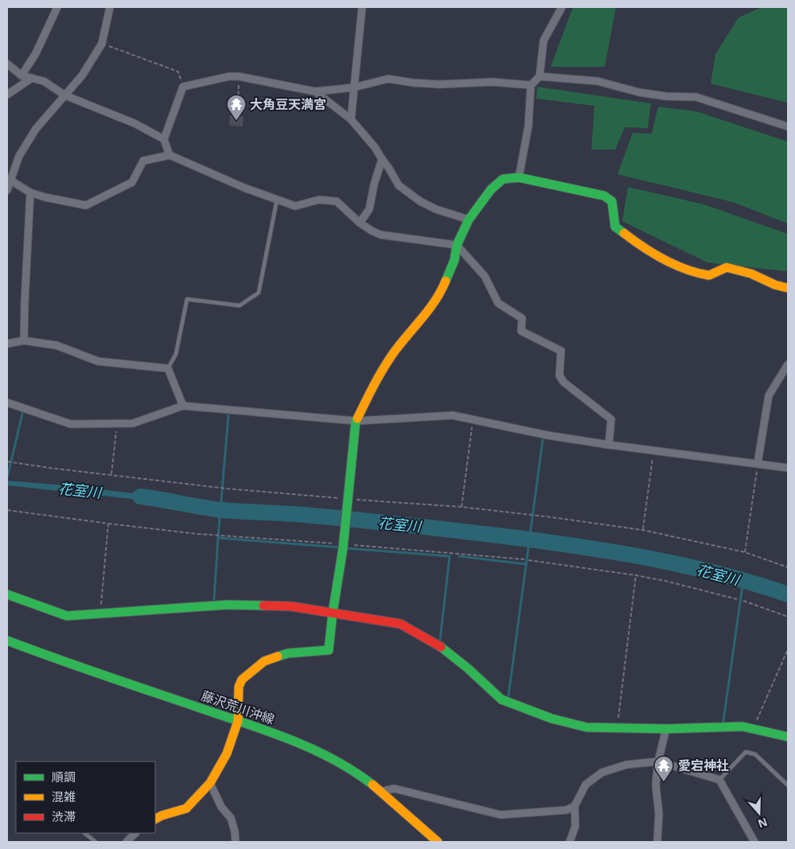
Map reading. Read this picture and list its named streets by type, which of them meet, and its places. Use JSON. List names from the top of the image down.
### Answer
{
  "streets": {
    "street": ["藤沢荒川沖線"]
  },
  "water": ["花室川"],
  "places": {
    "temple": ["大角豆天満宮", "愛宕神社"]
  },
  "legend": ["順調", "混雑", "渋滞"],
  "north": "bottom"
}
